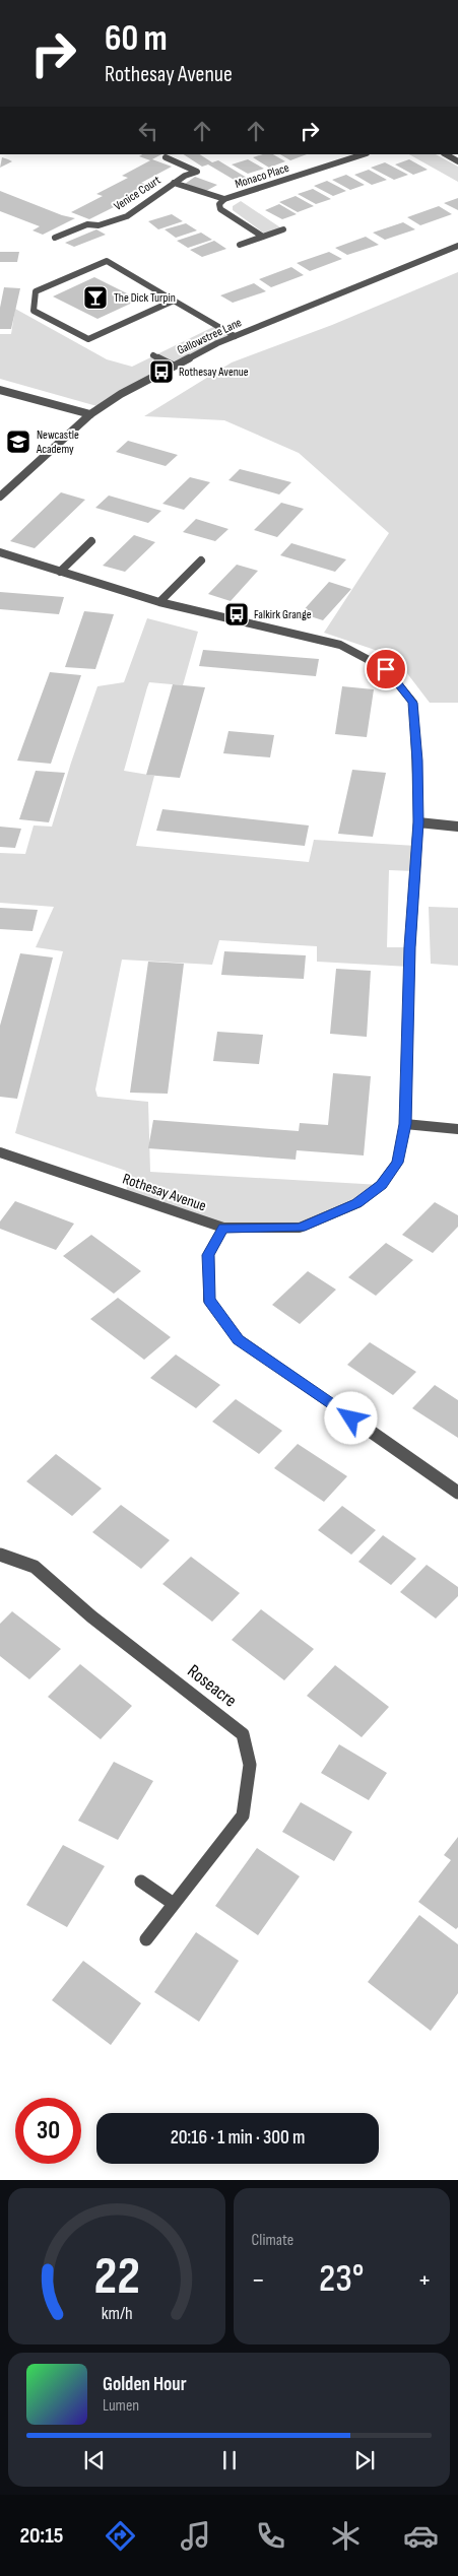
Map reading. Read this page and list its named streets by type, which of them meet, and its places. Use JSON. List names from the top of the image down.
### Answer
{
  "streets": {
    "street": [
      "Monaco Place",
      "Venice Court",
      "Gallowstree Lane",
      "Rothesay Avenue",
      "Roseacre"
    ]
  },
  "crossings": [
    ["Monaco Place", "Venice Court"]
  ],
  "places": {
    "bar": ["The Dick Turpin"],
    "bus stop": ["Rothesay Avenue", "Falkirk Grange"],
    "school or university": ["Newcastle Academy"]
  },
  "page": {
    "turn": ["60 m", "Rothesay Avenue"],
    "limit": "30",
    "trip": "20:16 · 1 min · 300 m",
    "tile": "Climate",
    "heat": ["−", "23°", "+"],
    "song": ["Golden Hour", "Lumen"],
    "tabs": "20:15",
    "gauge": ["22", "km/h"]
  }
}
